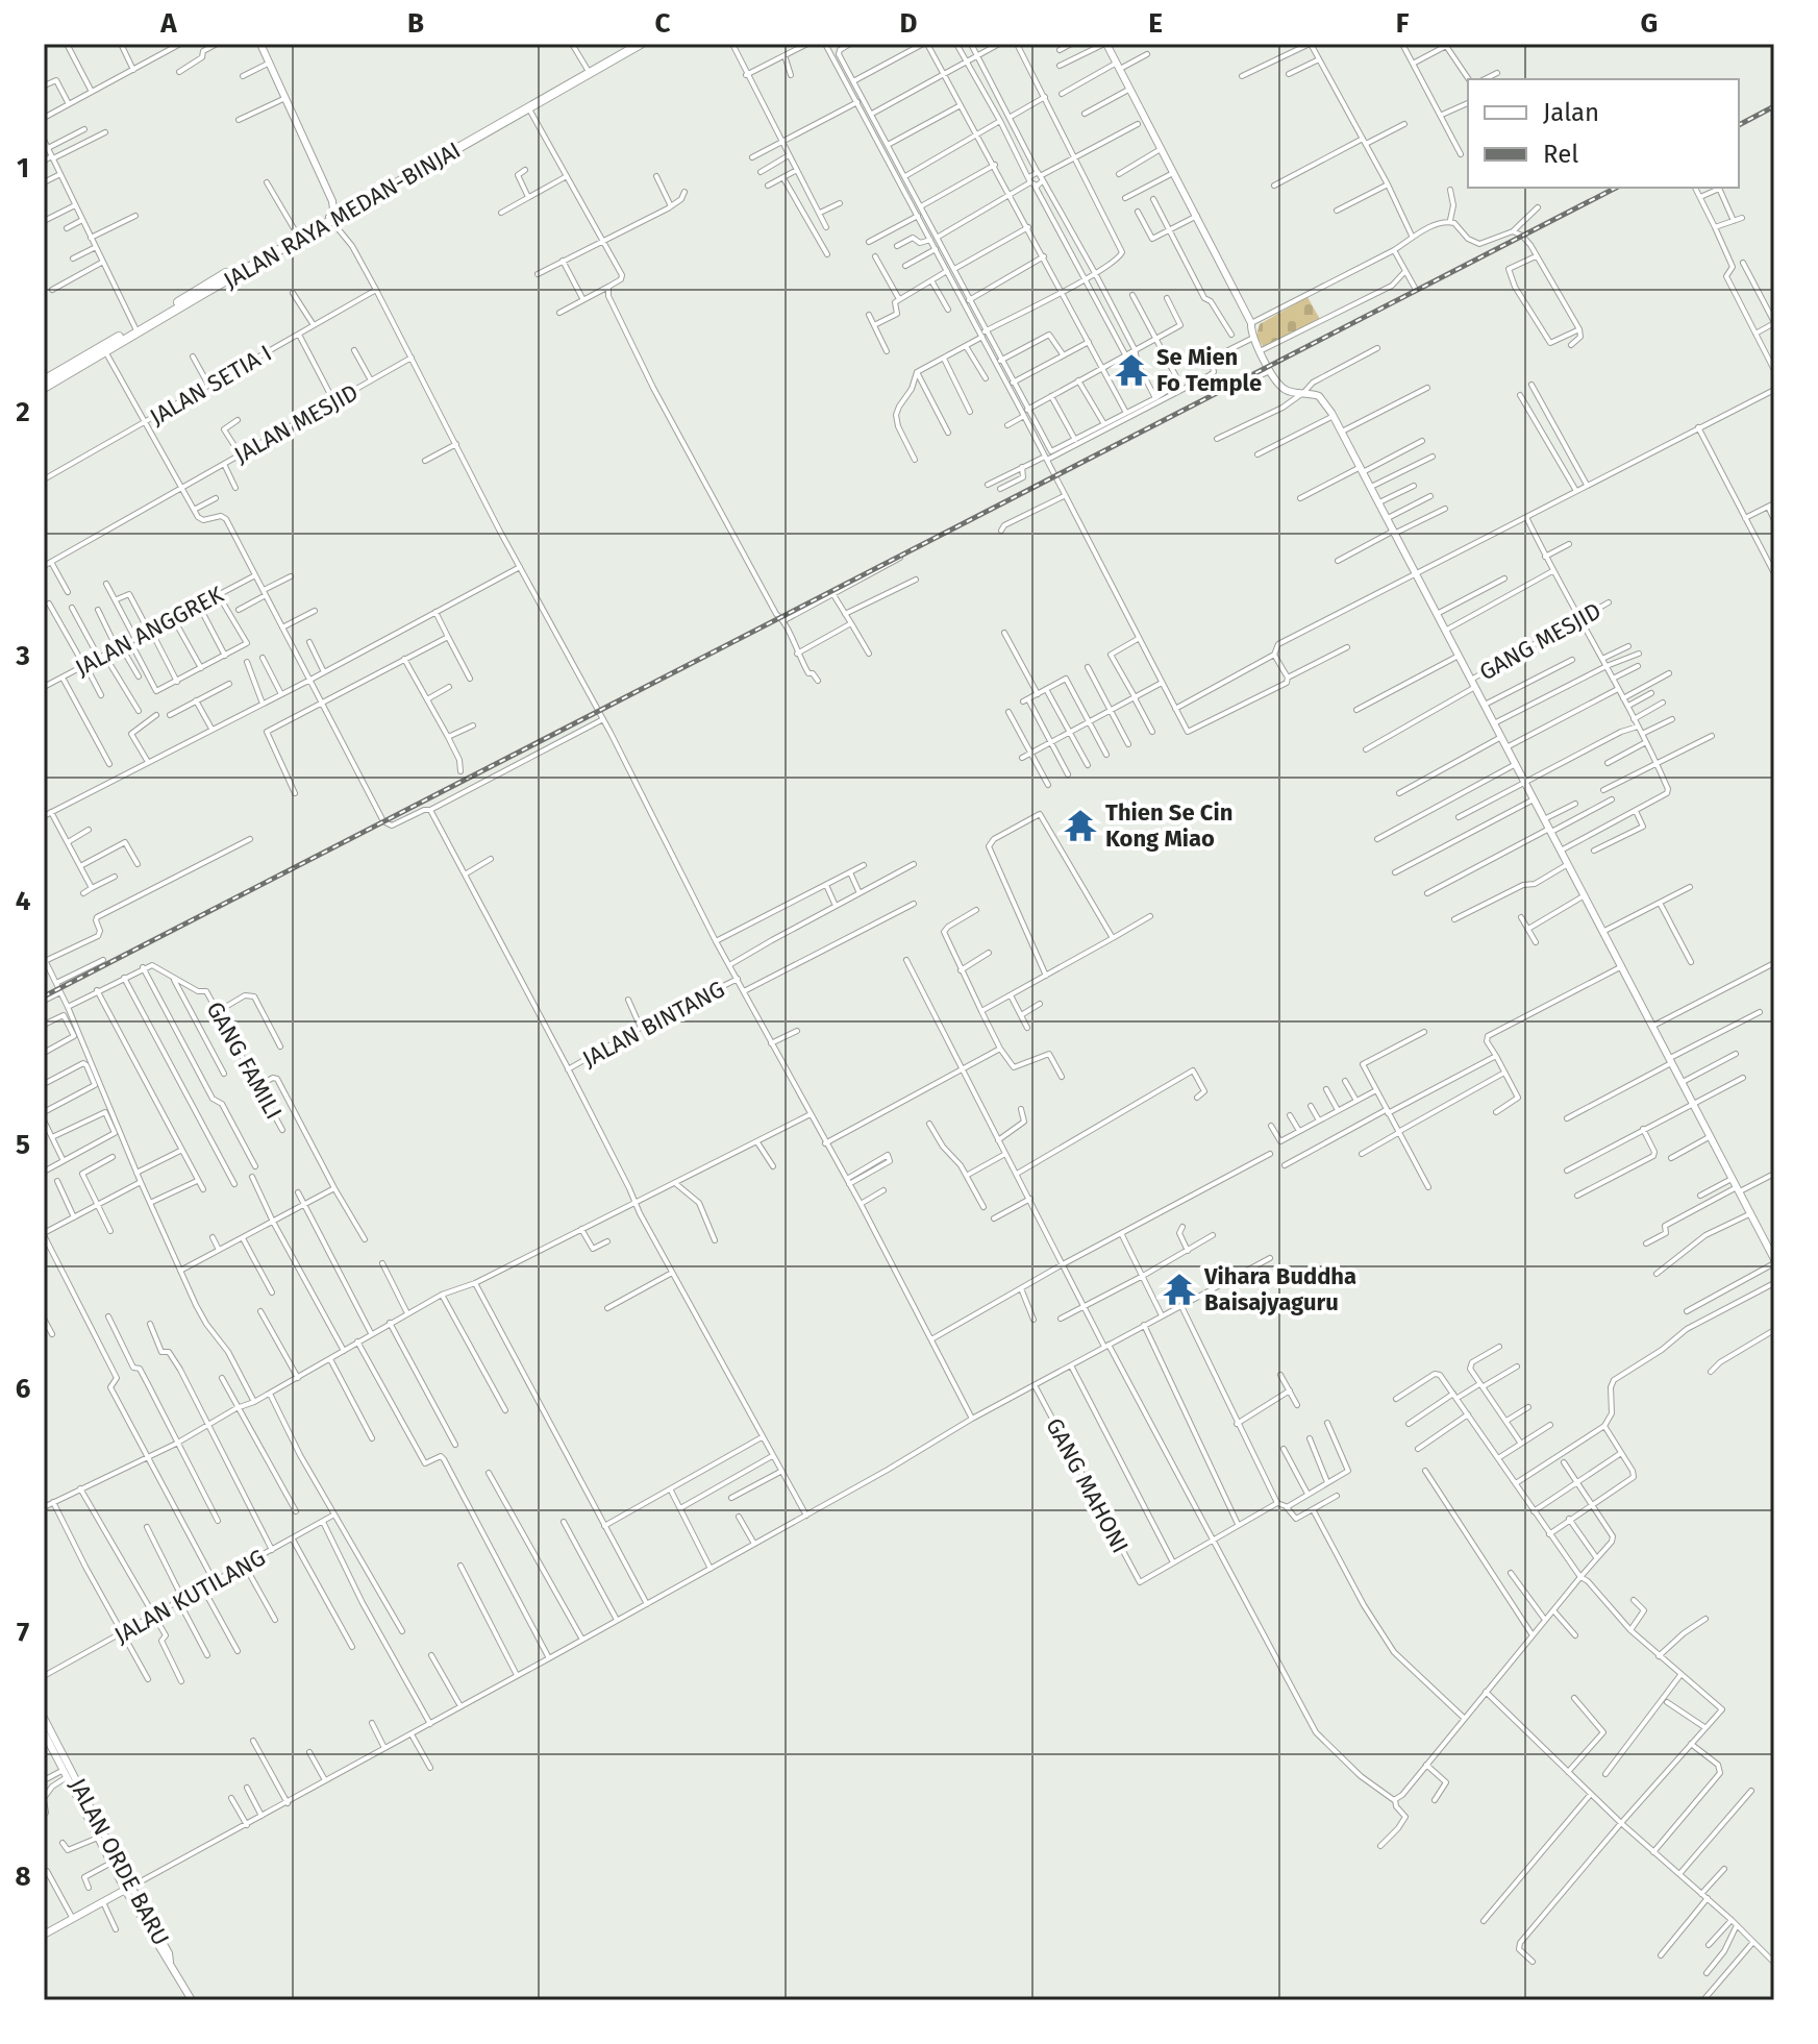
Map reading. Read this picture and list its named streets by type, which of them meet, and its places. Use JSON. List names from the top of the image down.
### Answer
{
  "streets": {
    "highway": ["JALAN RAYA MEDAN-BINJAI"],
    "main road": ["JALAN ORDE BARU"],
    "street": [
      "JALAN SETIA I",
      "JALAN MESJID",
      "JALAN ANGGREK",
      "GANG MESJID",
      "JALAN BINTANG",
      "GANG FAMILI",
      "GANG MAHONI",
      "JALAN KUTILANG"
    ]
  },
  "places": {
    "temple": ["Se Mien Fo Temple", "Thien Se Cin Kong Miao", "Vihara Buddha Baisajyaguru"]
  },
  "legend": ["Jalan", "Rel"],
  "grid": {
    "columns": [
      "A",
      "B",
      "C",
      "D",
      "E",
      "F",
      "G"
    ],
    "rows": [
      "1",
      "2",
      "3",
      "4",
      "5",
      "6",
      "7",
      "8"
    ]
  }
}
